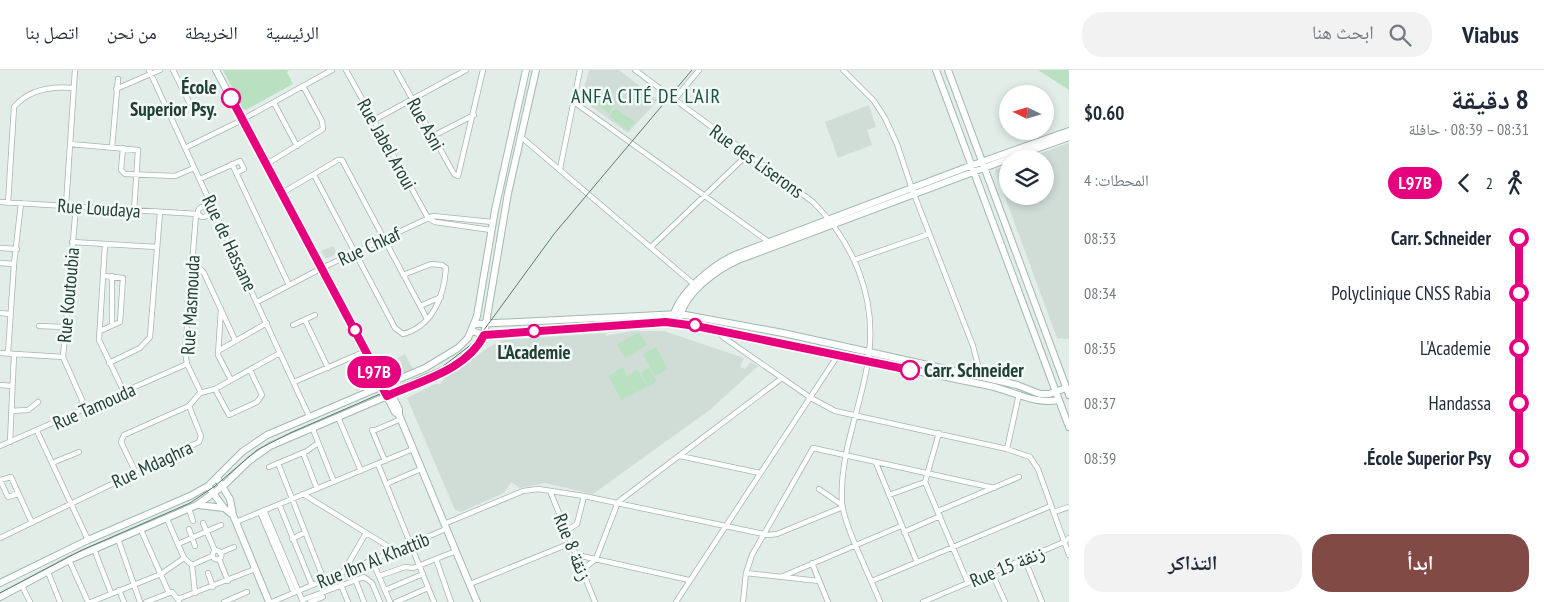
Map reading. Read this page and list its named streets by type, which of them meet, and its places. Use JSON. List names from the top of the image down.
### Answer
{
  "streets": {
    "street": [
      "Rue Asni",
      "Rue Jabel Aroui",
      "Rue des Liserons",
      "Rue Loudaya",
      "Rue de Hassane",
      "Rue Chkaf",
      "Rue Koutoubia",
      "Rue Masmouda",
      "Rue Tamouda",
      "Rue Mdaghra",
      "Rue 8 زنقة",
      "Rue Ibn Al Khattib",
      "Rue 15 زنقة"
    ]
  },
  "crossings": [
    ["Rue Jabel Aroui", "Rue Chkaf"],
    ["Rue des Liserons", "Rue Ibn Al Khattib"],
    ["Rue Loudaya", "Rue Koutoubia"],
    ["Rue Loudaya", "Rue Masmouda"],
    ["Rue de Hassane", "Rue Chkaf"],
    ["Rue Koutoubia", "Rue Tamouda"],
    ["Rue Masmouda", "Rue Tamouda"],
    ["Rue 8 زنقة", "Rue Ibn Al Khattib"]
  ],
  "districts": ["ANFA CITÉ DE L'AIR"],
  "places": ["École Superior Psy.", "L'Academie", "Carr. Schneider"],
  "lines": ["bus line L97B"],
  "north": "left",
  "page": {
    "header": "Viabus",
    "search": "ابحث هنا",
    "nav": [
      "الرئيسية",
      "الخريطة",
      "من نحن",
      "اتصل بنا"
    ],
    "heading": ["8 دقيقة", "08:31 – 08:39 · حافلة", "$0.60"],
    "on_map": "L97B",
    "legs": ["2", "L97B", "المحطات: 4"],
    "list": [
      {
        "name": "Carr. Schneider",
        "value": "08:33"
      },
      {
        "name": "Polyclinique CNSS Rabia",
        "value": "08:34"
      },
      {
        "name": "L'Academie",
        "value": "08:35"
      },
      {
        "name": "Handassa",
        "value": "08:37"
      },
      {
        "name": "École Superior Psy.",
        "value": "08:39"
      }
    ],
    "buttons": ["ابدأ", "التذاكر"]
  }
}
